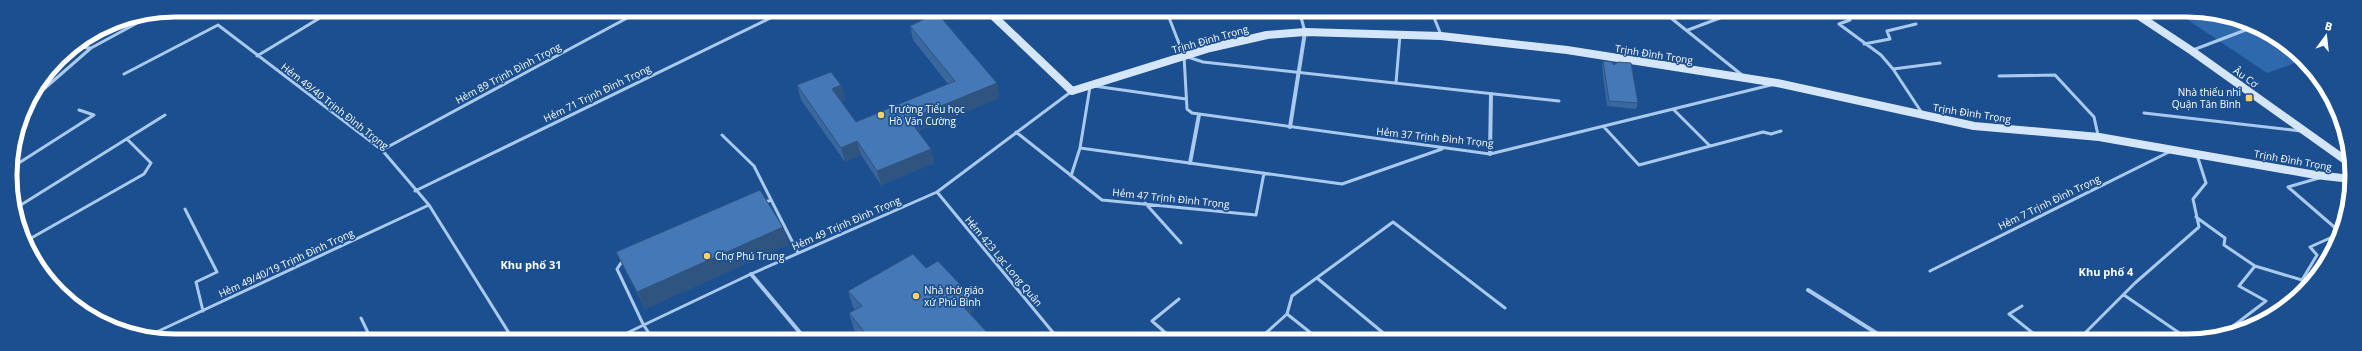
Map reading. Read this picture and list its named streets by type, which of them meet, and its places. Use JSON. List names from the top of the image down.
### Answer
{
  "streets": {
    "street": ["Trịnh Đình Trọng", "Âu Cơ"],
    "lane": [
      "Hẻm 89 Trịnh Đình Trọng",
      "Hẻm 71 Trịnh Đình Trọng",
      "Hẻm 49/40 Trịnh Đình Trọng",
      "Hẻm 37 Trịnh Đình Trọng",
      "Hẻm 47 Trịnh Đình Trọng",
      "Hẻm 7 Trịnh Đình Trọng",
      "Hẻm 49 Trịnh Đình Trọng",
      "Hẻm 423 Lạc Long Quân",
      "Hẻm 49/40/19 Trịnh Đình Trọng"
    ]
  },
  "crossings": [
    ["Trịnh Đình Trọng", "Hẻm 37 Trịnh Đình Trọng"],
    ["Trịnh Đình Trọng", "Hẻm 7 Trịnh Đình Trọng"],
    ["Trịnh Đình Trọng", "Hẻm 49 Trịnh Đình Trọng"],
    ["Hẻm 89 Trịnh Đình Trọng", "Hẻm 49/40 Trịnh Đình Trọng"],
    ["Hẻm 71 Trịnh Đình Trọng", "Hẻm 49/40 Trịnh Đình Trọng"],
    ["Hẻm 49/40 Trịnh Đình Trọng", "Hẻm 49/40/19 Trịnh Đình Trọng"],
    ["Hẻm 47 Trịnh Đình Trọng", "Hẻm 49 Trịnh Đình Trọng"],
    ["Hẻm 49 Trịnh Đình Trọng", "Hẻm 423 Lạc Long Quân"]
  ],
  "districts": ["Khu phố 31", "Khu phố 4"],
  "places": {
    "transit": ["Nhà thiếu nhi Quận Tân Bình"],
    "other": ["Trường Tiểu học Hồ Văn Cường", "Chợ Phú Trung", "Nhà thờ giáo xứ Phú Bình"]
  },
  "north": "top"
}
